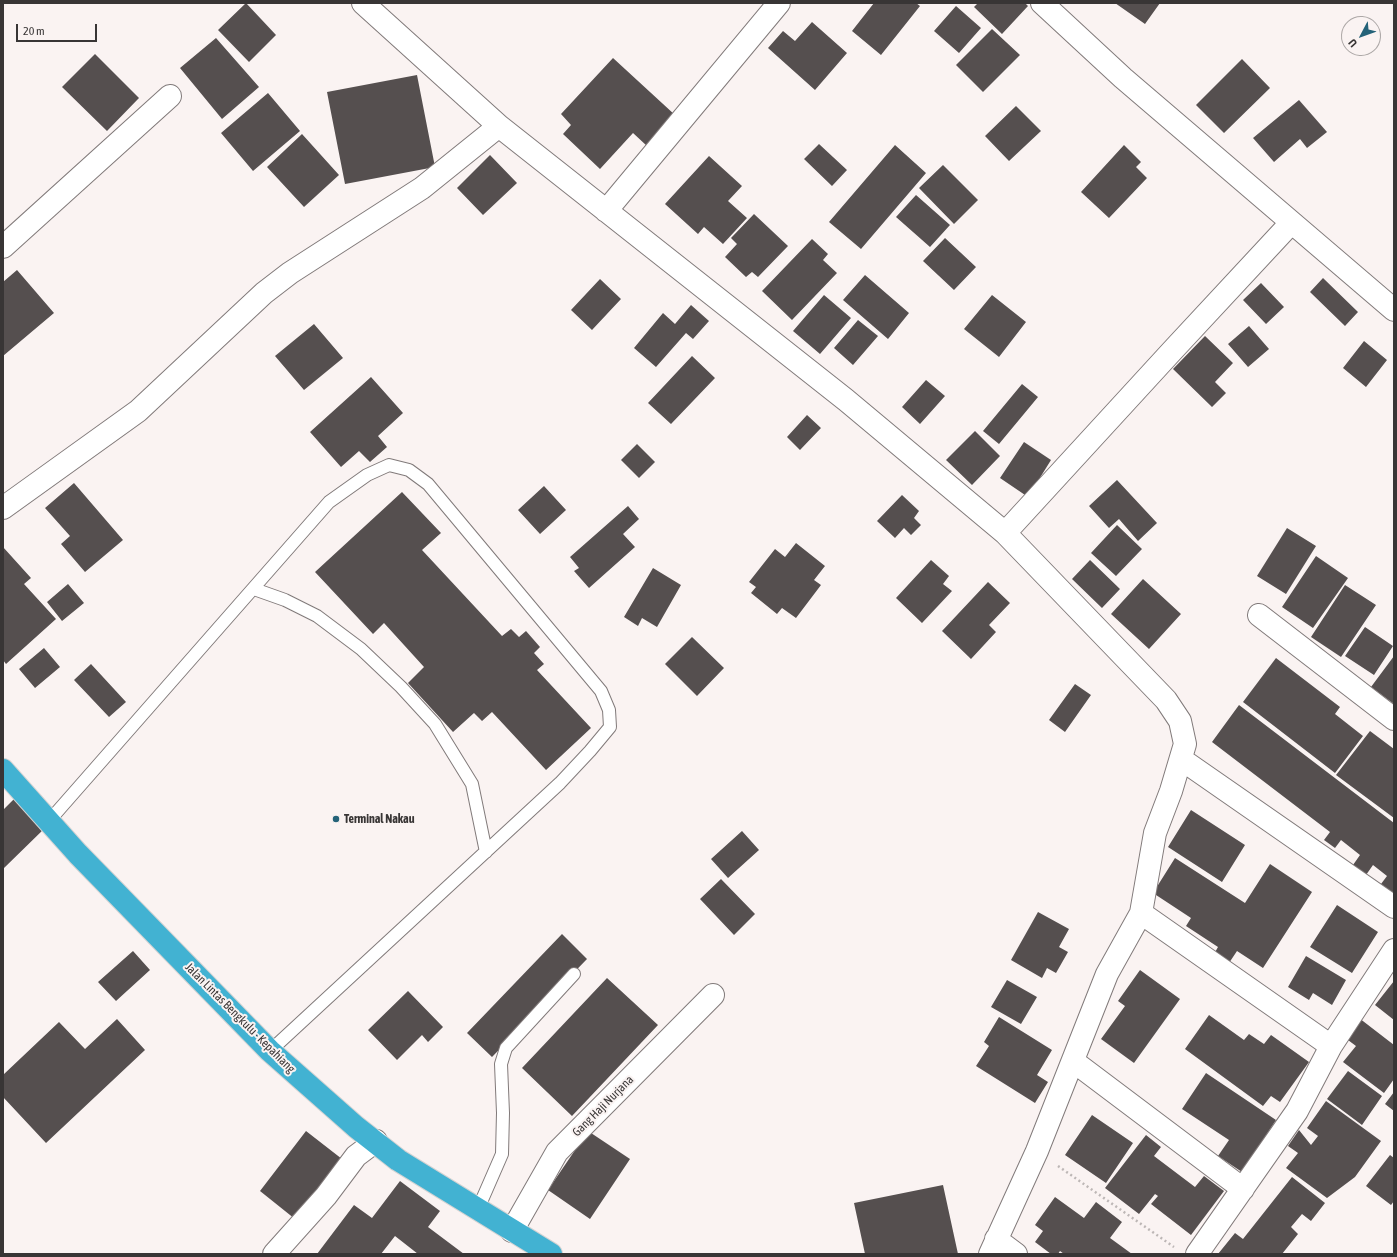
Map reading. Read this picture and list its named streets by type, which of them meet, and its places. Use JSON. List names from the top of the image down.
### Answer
{
  "streets": {
    "highway": ["Jalan Lintas Bengkulu - Kepahiang"],
    "street": ["Gang Haji Nurjana"]
  },
  "crossings": [
    ["Jalan Lintas Bengkulu - Kepahiang", "Gang Haji Nurjana"]
  ],
  "places": ["Terminal Nakau"],
  "scale_bar": "20 m",
  "north": "bottom left"
}
